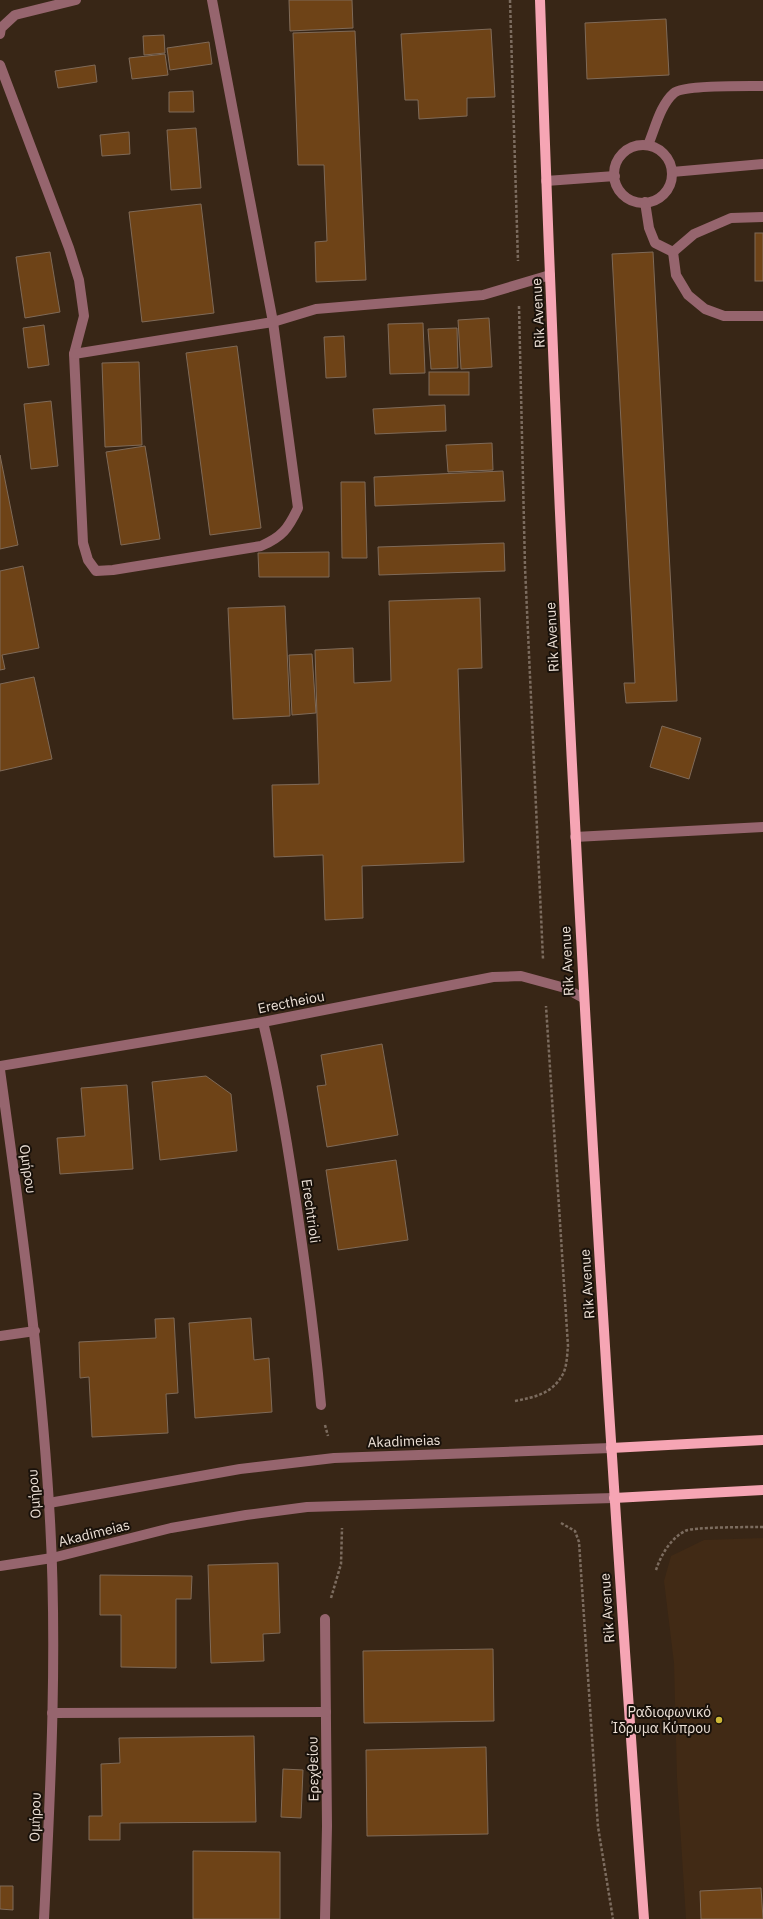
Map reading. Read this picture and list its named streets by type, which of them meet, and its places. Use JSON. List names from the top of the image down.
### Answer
{
  "streets": {
    "main road": ["Rik Avenue", "Akadimeias"],
    "street": [
      "Erectheiou",
      "Ομήρου",
      "Erechtrioli",
      "Ερεχθείου"
    ]
  },
  "crossings": [
    ["Rik Avenue", "Erectheiou"],
    ["Rik Avenue", "Akadimeias"],
    ["Erectheiou", "Erechtrioli"],
    ["Ομήρου", "Akadimeias"]
  ],
  "places": ["Ραδιοφωνικό Ίδρυμα Κύπρου"]
}
